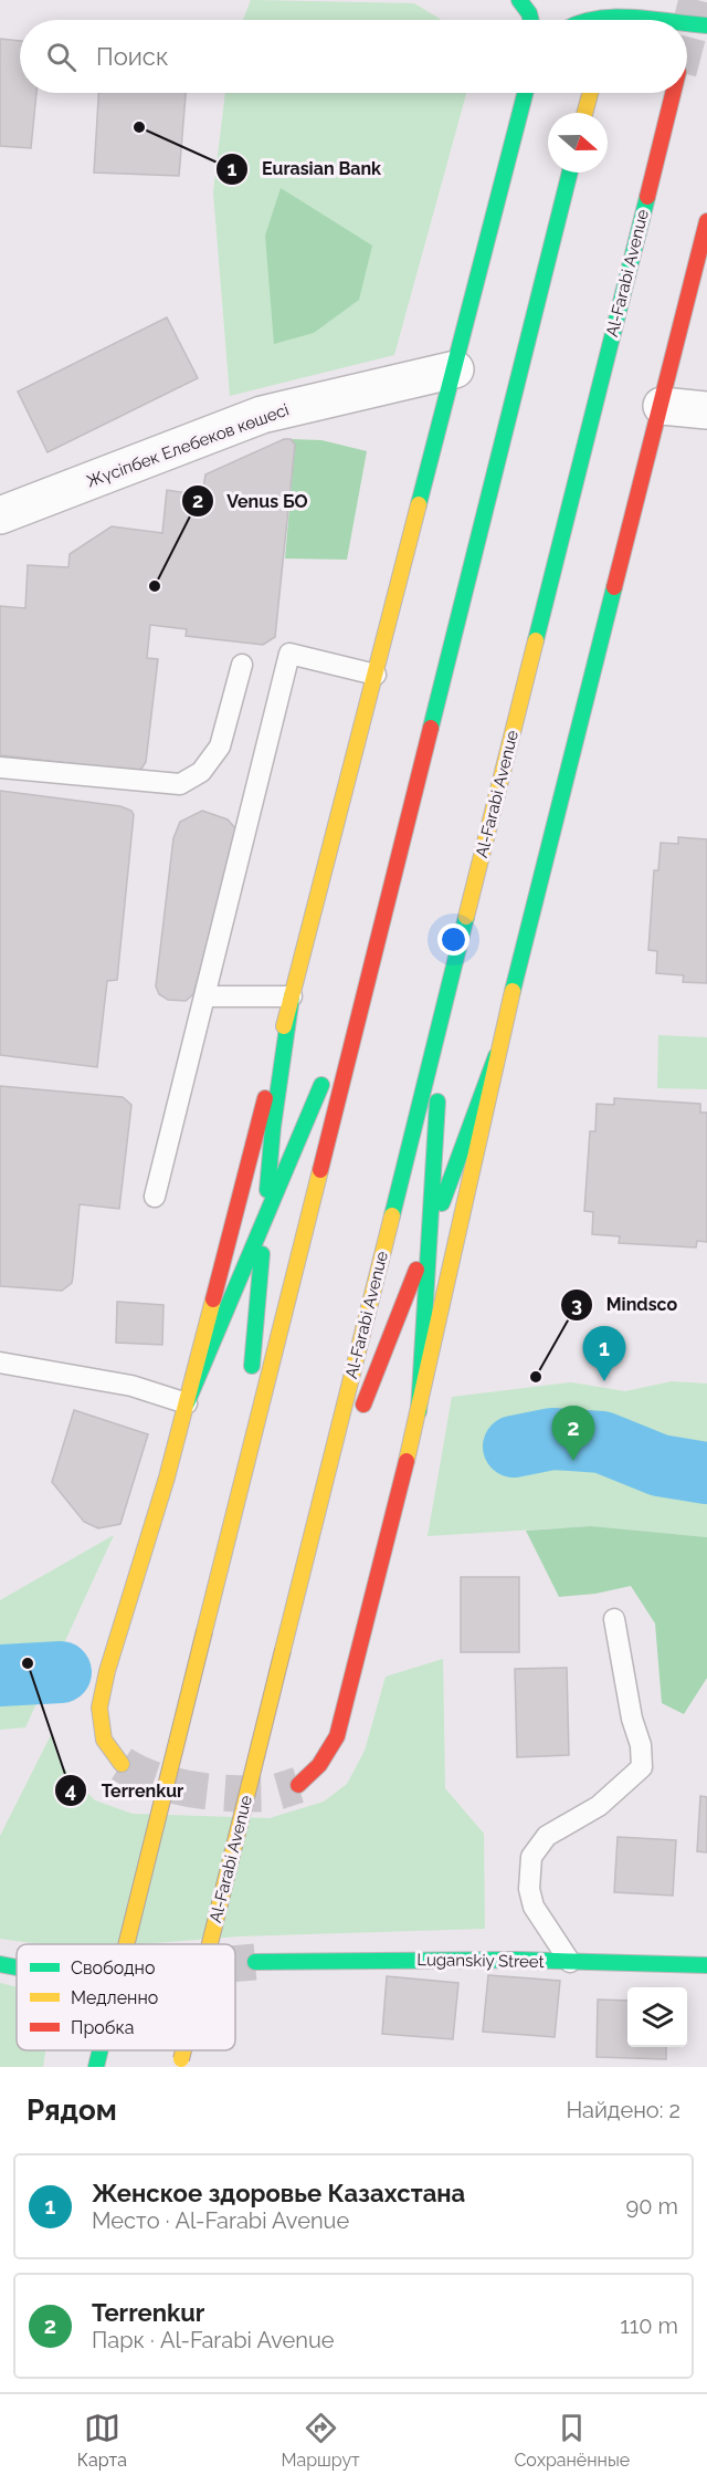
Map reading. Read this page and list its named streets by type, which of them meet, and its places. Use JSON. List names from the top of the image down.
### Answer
{
  "streets": {
    "main road": ["Al-Farabi Avenue", "Luganskiy Street"],
    "street": ["Жүсіпбек Елебеков көшесі"]
  },
  "places": [
    "Eurasian Bank",
    "Venus БО",
    "Mindsco",
    "Terrenkur"
  ],
  "legend": ["Свободно", "Медленно", "Пробка"],
  "north": "right",
  "page": {
    "search": "Поиск",
    "pins": ["1", "2"],
    "heading": ["Рядом", "Найдено: 2"],
    "list": [
      {
        "mark": "1",
        "name": "Женское здоровье Казахстана",
        "note": "Место · Al-Farabi Avenue",
        "value": "90 m"
      },
      {
        "mark": "2",
        "name": "Terrenkur",
        "note": "Парк · Al-Farabi Avenue",
        "value": "110 m"
      }
    ],
    "nav": ["Карта", "Маршрут", "Сохранённые"]
  }
}
